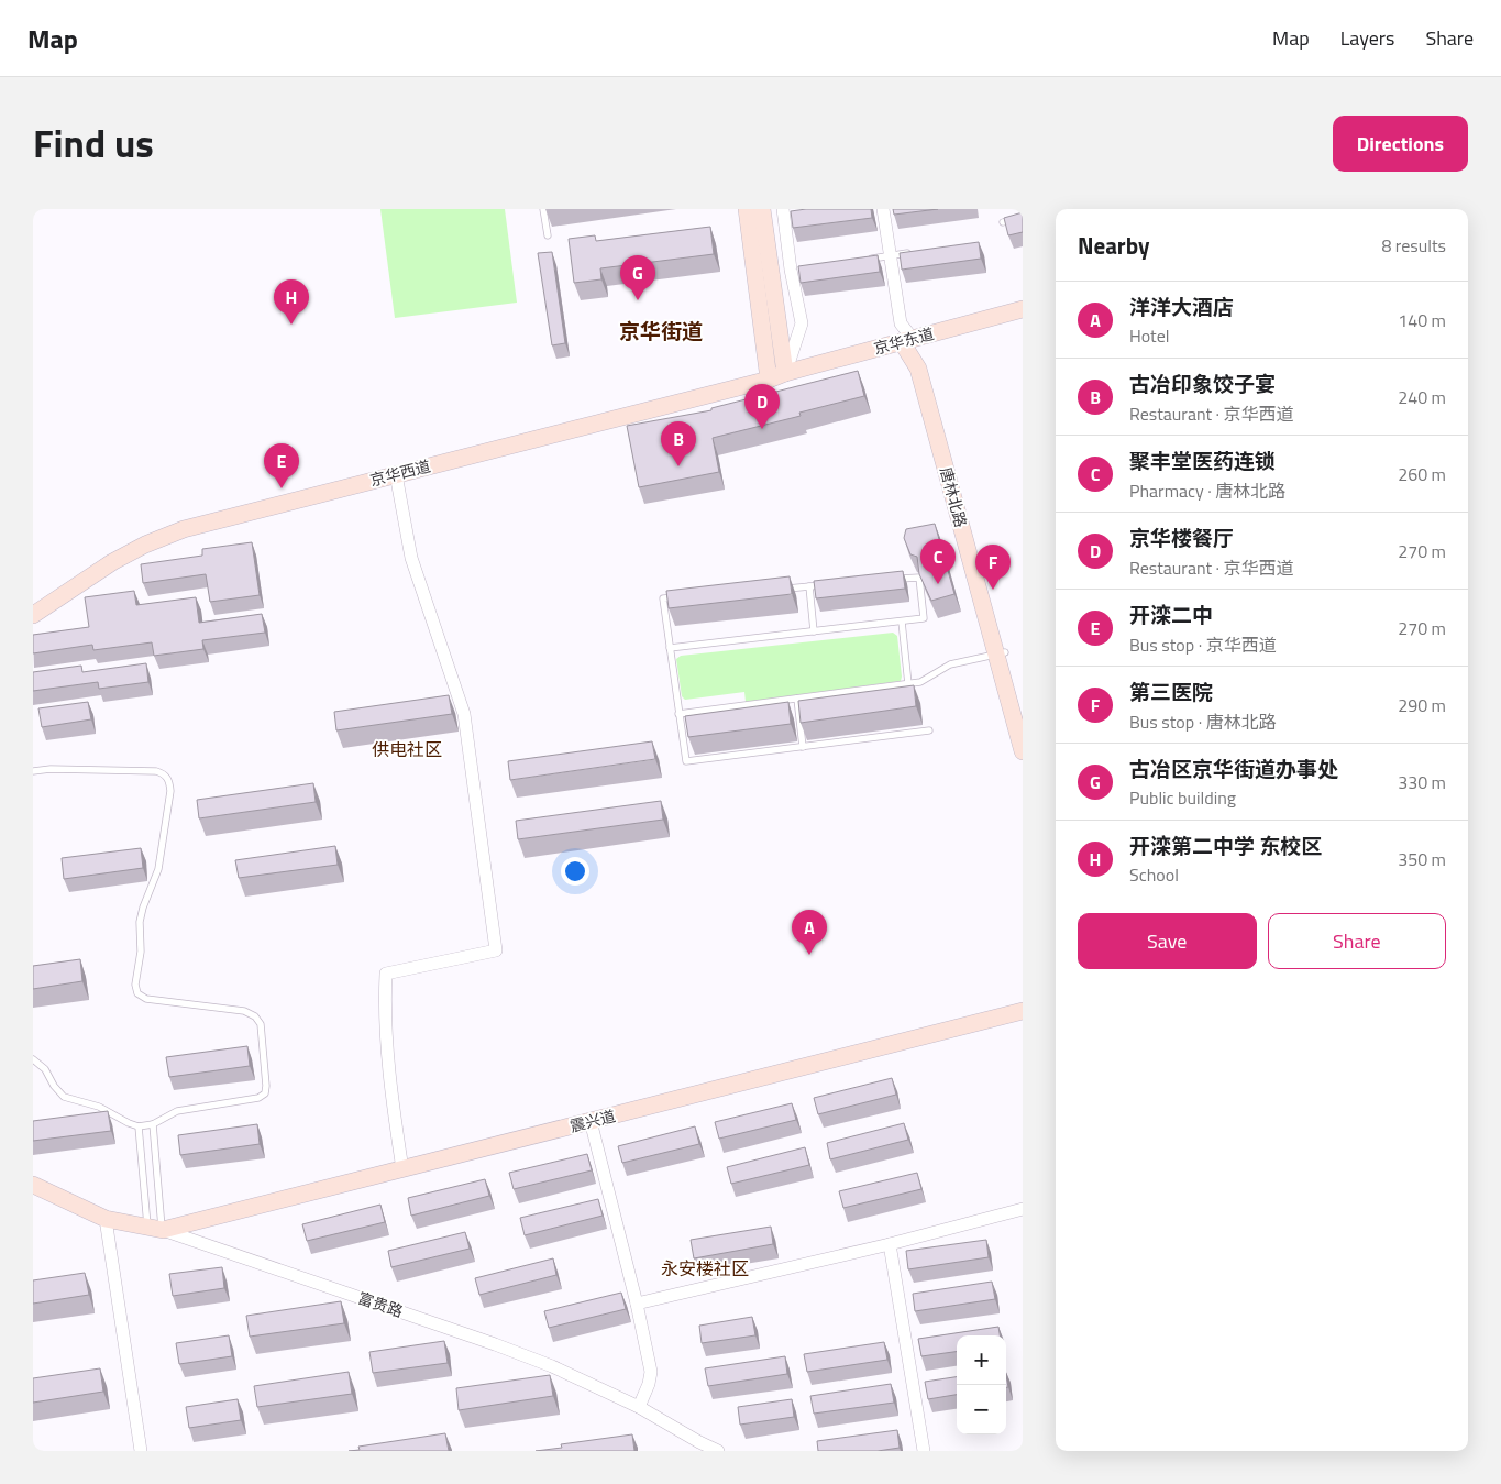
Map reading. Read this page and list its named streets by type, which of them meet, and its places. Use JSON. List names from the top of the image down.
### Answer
{
  "streets": {
    "main road": [
      "京华东道",
      "京华西道",
      "唐林北路",
      "震兴道",
      "富贵路"
    ]
  },
  "crossings": [
    ["京华东道", "京华西道"],
    ["京华东道", "唐林北路"],
    ["震兴道", "富贵路"]
  ],
  "districts": ["京华街道", "供电社区", "永安楼社区"],
  "page": {
    "header": "Map",
    "nav": ["Map", "Layers", "Share"],
    "title": "Find us",
    "buttons": [
      "Directions",
      ["Save", "Share"]
    ],
    "heading": ["Nearby", "8 results"],
    "pins": [
      "G",
      "H",
      "D",
      "B",
      "E",
      "C",
      "F",
      "A"
    ],
    "list": [
      {
        "mark": "A",
        "name": "洋洋大酒店",
        "note": "Hotel",
        "value": "140 m"
      },
      {
        "mark": "B",
        "name": "古冶印象饺子宴",
        "note": "Restaurant · 京华西道",
        "value": "240 m"
      },
      {
        "mark": "C",
        "name": "聚丰堂医药连锁",
        "note": "Pharmacy · 唐林北路",
        "value": "260 m"
      },
      {
        "mark": "D",
        "name": "京华楼餐厅",
        "note": "Restaurant · 京华西道",
        "value": "270 m"
      },
      {
        "mark": "E",
        "name": "开滦二中",
        "note": "Bus stop · 京华西道",
        "value": "270 m"
      },
      {
        "mark": "F",
        "name": "第三医院",
        "note": "Bus stop · 唐林北路",
        "value": "290 m"
      },
      {
        "mark": "G",
        "name": "古冶区京华街道办事处",
        "note": "Public building",
        "value": "330 m"
      },
      {
        "mark": "H",
        "name": "开滦第二中学 东校区",
        "note": "School",
        "value": "350 m"
      }
    ],
    "map_buttons": ["+", "−"]
  }
}
